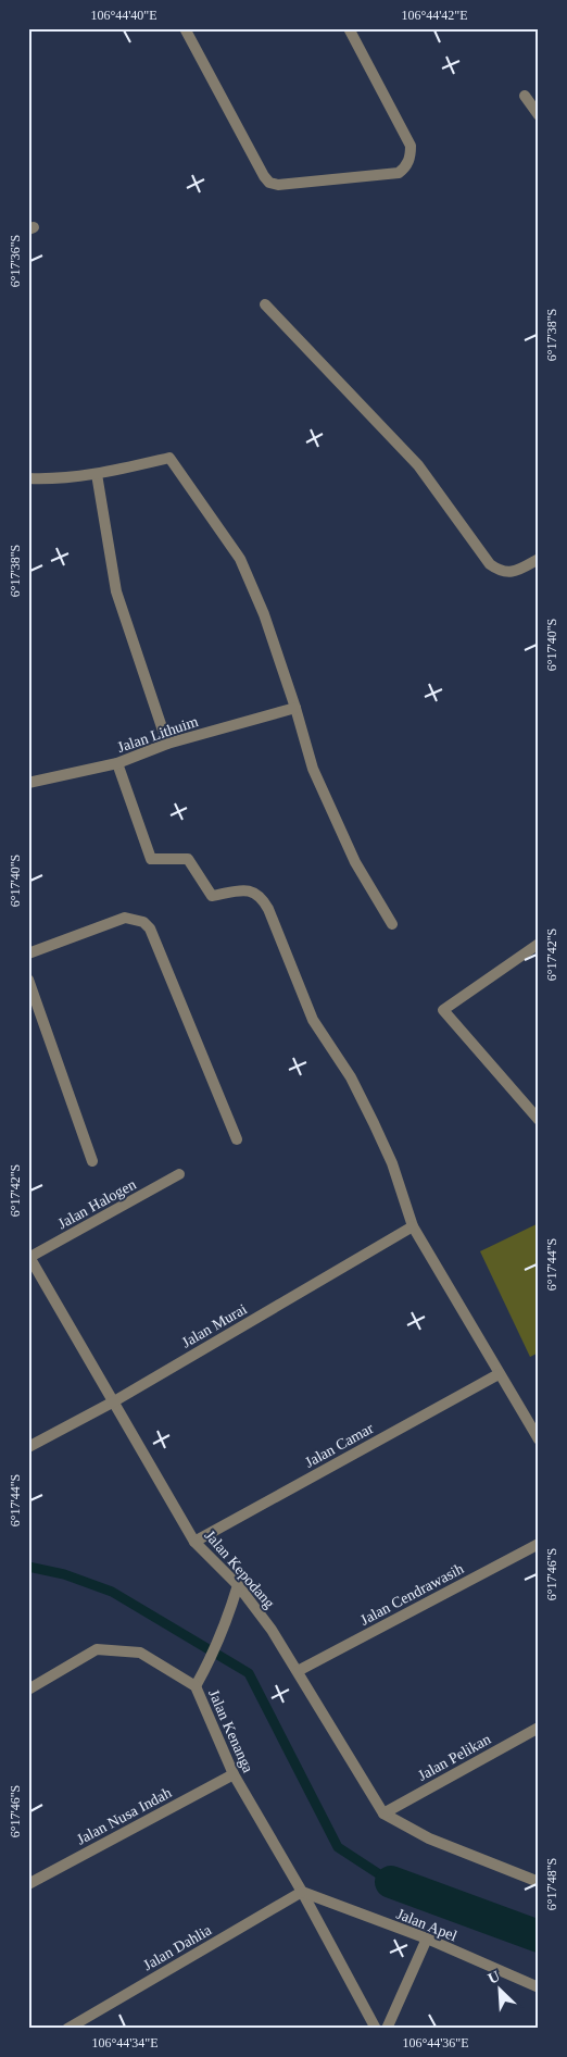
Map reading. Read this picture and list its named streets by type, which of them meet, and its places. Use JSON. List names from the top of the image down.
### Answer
{
  "streets": {
    "street": [
      "Jalan Lithuim",
      "Jalan Halogen",
      "Jalan Murai",
      "Jalan Camar",
      "Jalan Kepodang",
      "Jalan Cendrawasih",
      "Jalan Kenanga",
      "Jalan Pelikan",
      "Jalan Nusa Indah",
      "Jalan Apel",
      "Jalan Dahlia"
    ]
  },
  "crossings": [
    ["Jalan Halogen", "Jalan Kepodang"],
    ["Jalan Murai", "Jalan Kepodang"],
    ["Jalan Camar", "Jalan Kepodang"],
    ["Jalan Kepodang", "Jalan Cendrawasih"],
    ["Jalan Kepodang", "Jalan Pelikan"],
    ["Jalan Kenanga", "Jalan Nusa Indah"],
    ["Jalan Kenanga", "Jalan Apel"],
    ["Jalan Kenanga", "Jalan Dahlia"],
    ["Jalan Apel", "Jalan Dahlia"]
  ],
  "north": "top left",
  "coordinates": [
    "106°44'40\"E",
    "106°44'42\"E",
    "6°17'36\"S",
    "6°17'38\"S",
    "6°17'40\"S",
    "6°17'42\"S",
    "6°17'44\"S",
    "6°17'46\"S",
    "6°17'48\"S",
    "106°44'34\"E",
    "106°44'36\"E"
  ]
}
